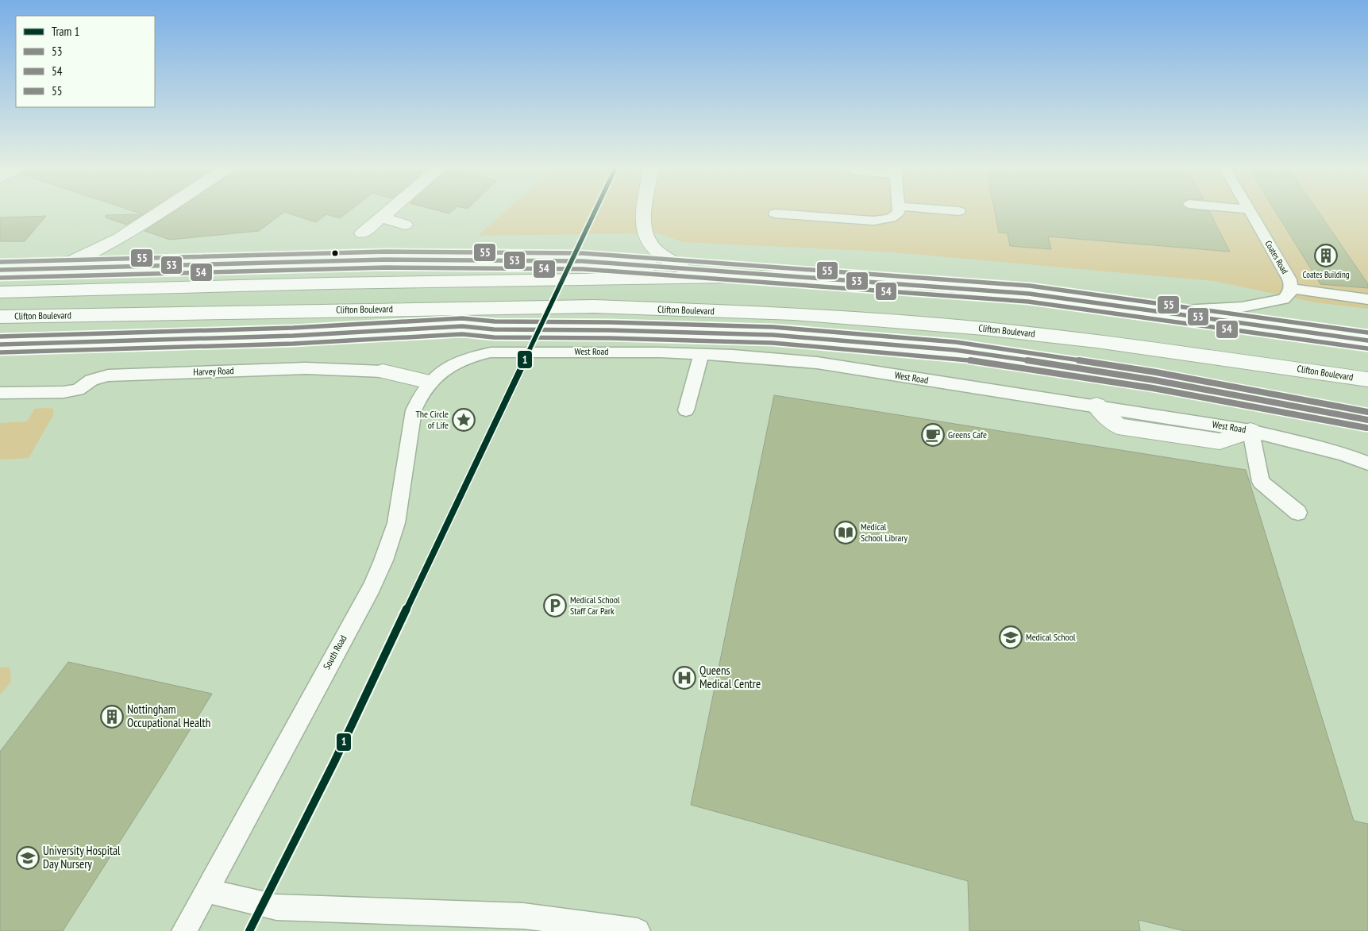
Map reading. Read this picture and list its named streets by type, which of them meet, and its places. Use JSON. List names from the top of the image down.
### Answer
{
  "streets": {
    "main road": ["Clifton Boulevard", "Harvey Road"],
    "lane": ["Coates Road", "West Road", "South Road"]
  },
  "crossings": [
    ["West Road", "South Road"],
    ["Harvey Road", "South Road"]
  ],
  "places": {
    "building": ["Coates Building", "Nottingham Occupational Health"],
    "place": ["The Circle of Life"],
    "cafe": ["Greens Cafe"],
    "library": ["Medical School Library"],
    "parking": ["Medical School Staff Car Park"],
    "school or university": ["Medical School", "University Hospital Day Nursery"],
    "hospital": ["Queens Medical Centre"]
  },
  "lines": [
    "tram line 1",
    "transit line 55",
    "transit line 53",
    "transit line 54"
  ],
  "legend": [
    "Tram 1",
    "53",
    "54",
    "55"
  ]
}
